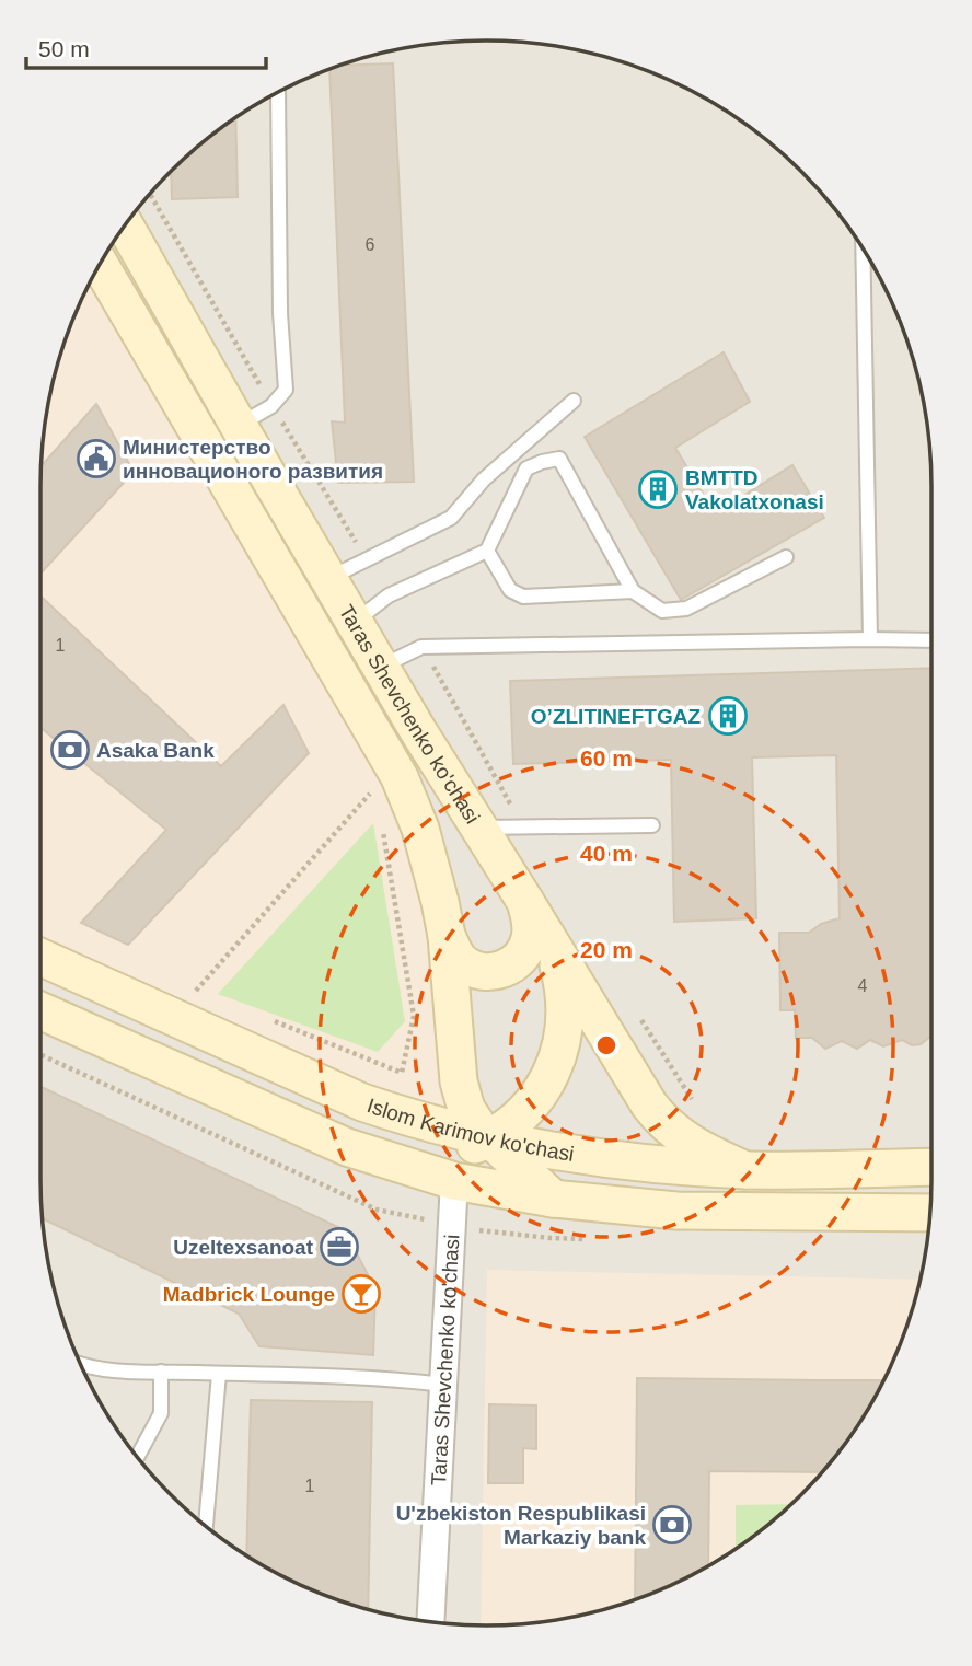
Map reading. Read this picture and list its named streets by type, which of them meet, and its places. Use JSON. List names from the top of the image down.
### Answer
{
  "streets": {
    "main road": ["Taras Shevchenko ko'chasi", "Islom Karimov ko'chasi"]
  },
  "crossings": [
    ["Taras Shevchenko ko'chasi", "Islom Karimov ko'chasi"]
  ],
  "places": {
    "public building": ["Министерство инновационого развития"],
    "building": ["BMTTD Vakolatxonasi", "O’ZLITINEFTGAZ"],
    "bank": ["Asaka Bank", "U'zbekiston Respublikasi Markaziy bank"],
    "office": ["Uzeltexsanoat"],
    "bar": ["Madbrick Lounge"]
  },
  "house_numbers": [
    "6",
    "1",
    "4",
    "1"
  ],
  "scale_bar": "50 m",
  "rings": ["60 m", "40 m", "20 m"]
}
